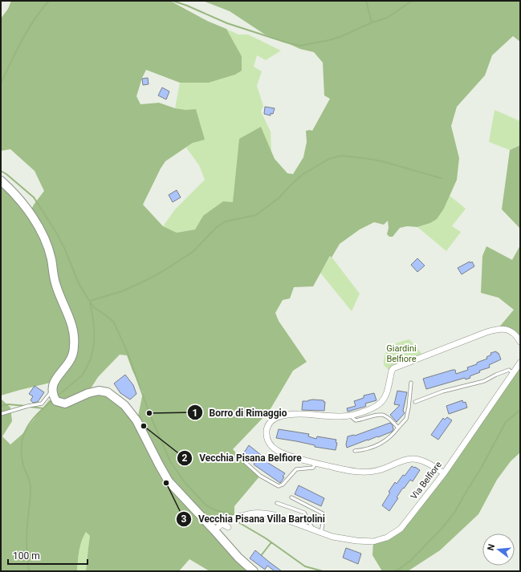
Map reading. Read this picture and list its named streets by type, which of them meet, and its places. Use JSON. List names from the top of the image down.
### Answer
{
  "streets": {
    "street": ["Via Belfiore"]
  },
  "parks": ["Giardini Belfiore"],
  "places": ["Borro di Rimaggio", "Vecchia Pisana Belfiore", "Vecchia Pisana Villa Bartolini"],
  "scale_bar": "100 m",
  "north": "left"
}
